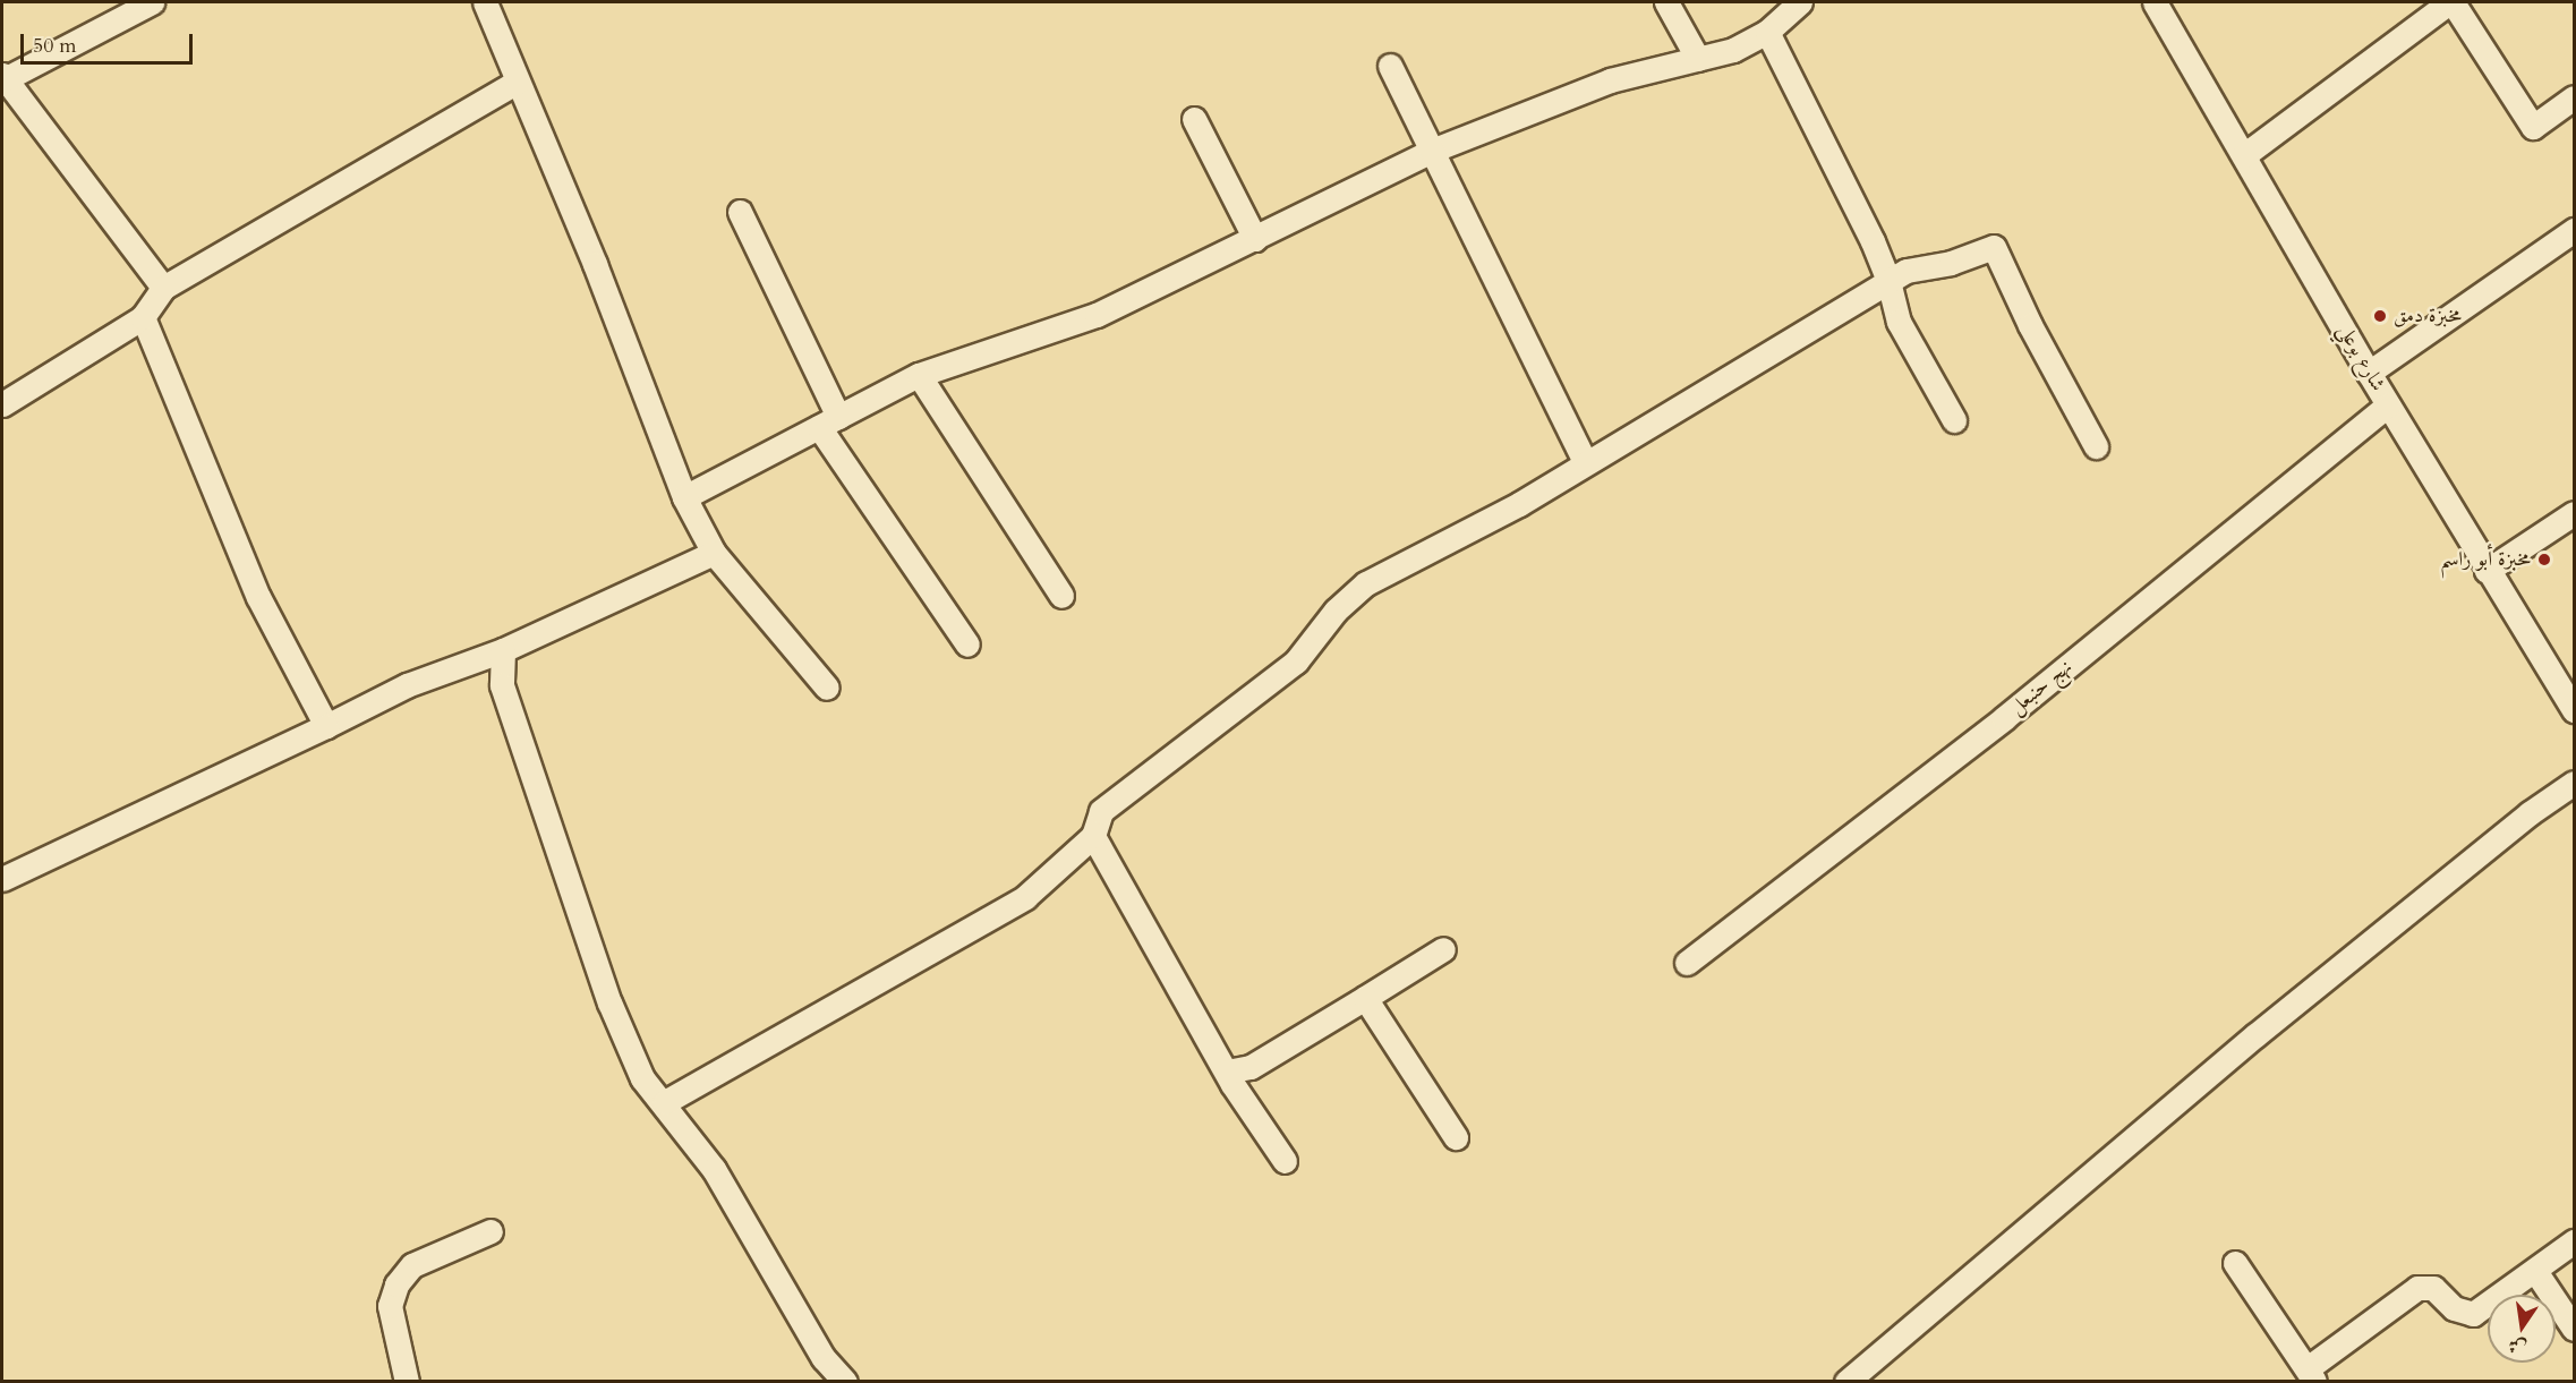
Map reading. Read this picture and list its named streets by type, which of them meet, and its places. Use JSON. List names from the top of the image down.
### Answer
{
  "streets": {
    "street": ["شارع بوعلي", "نهج حنبعل"]
  },
  "crossings": [
    ["شارع بوعلي", "نهج حنبعل"]
  ],
  "places": ["مخبزة دمق", "مخبزة أبو راسم"],
  "scale_bar": "50 m",
  "north": "bottom"
}
